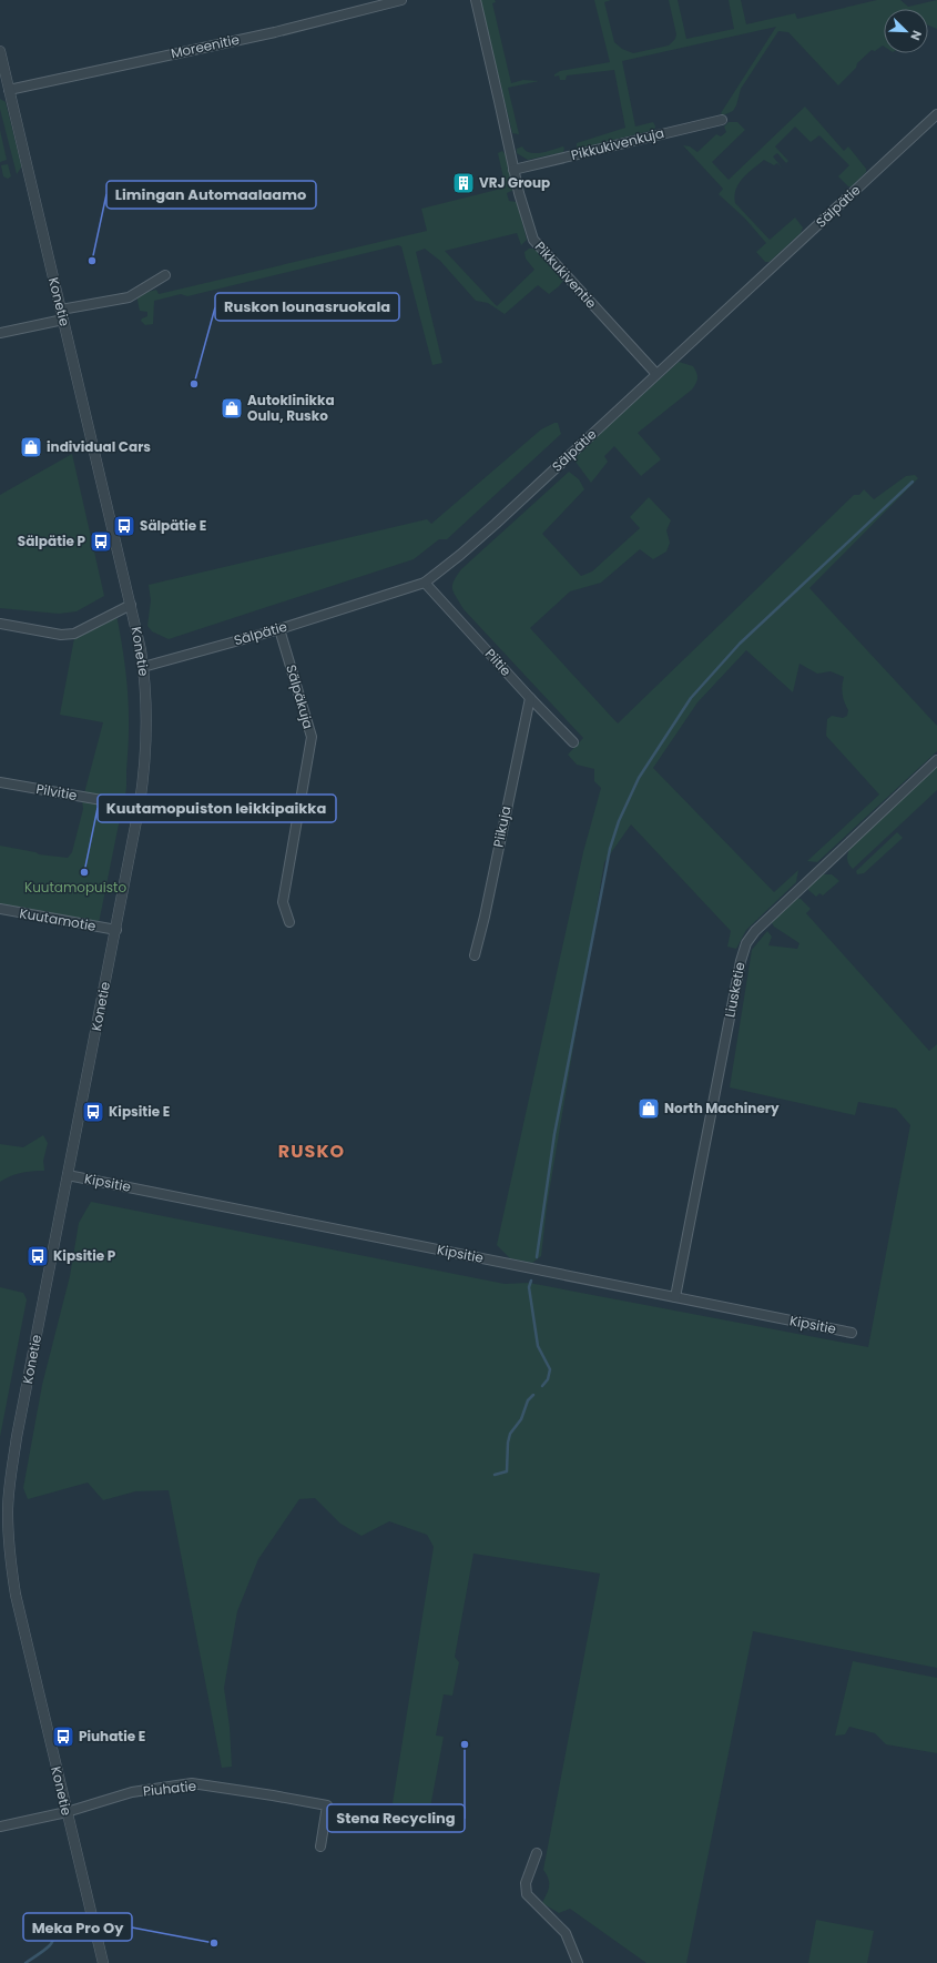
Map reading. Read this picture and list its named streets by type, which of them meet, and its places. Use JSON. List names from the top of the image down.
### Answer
{
  "streets": {
    "street": [
      "Moreenitie",
      "Pikkukivenkuja",
      "Sälpätie",
      "Pikkukiventie",
      "Konetie",
      "Piitie",
      "Sälpäkuja",
      "Pilvitie",
      "Piikuja",
      "Kuutamotie",
      "Liusketie",
      "Kipsitie",
      "Piuhatie"
    ]
  },
  "crossings": [
    ["Moreenitie", "Konetie"],
    ["Pikkukivenkuja", "Pikkukiventie"],
    ["Sälpätie", "Pikkukiventie"],
    ["Sälpätie", "Konetie"],
    ["Sälpätie", "Piitie"],
    ["Sälpätie", "Sälpäkuja"],
    ["Konetie", "Pilvitie"],
    ["Konetie", "Kuutamotie"],
    ["Konetie", "Kipsitie"],
    ["Konetie", "Piuhatie"],
    ["Piitie", "Piikuja"],
    ["Liusketie", "Kipsitie"]
  ],
  "districts": ["RUSKO"],
  "parks": ["Kuutamopuisto"],
  "places": {
    "building": ["VRJ Group"],
    "other": [
      "Limingan Automaalaamo",
      "Ruskon lounasruokala",
      "Kuutamopuiston leikkipaikka",
      "Stena Recycling",
      "Meka Pro Oy"
    ],
    "shop": ["Autoklinikka Oulu, Rusko", "individual Cars", "North Machinery"],
    "bus stop": [
      "Sälpätie E",
      "Sälpätie P",
      "Kipsitie E",
      "Kipsitie P",
      "Piuhatie E"
    ]
  },
  "north": "bottom right"
}
